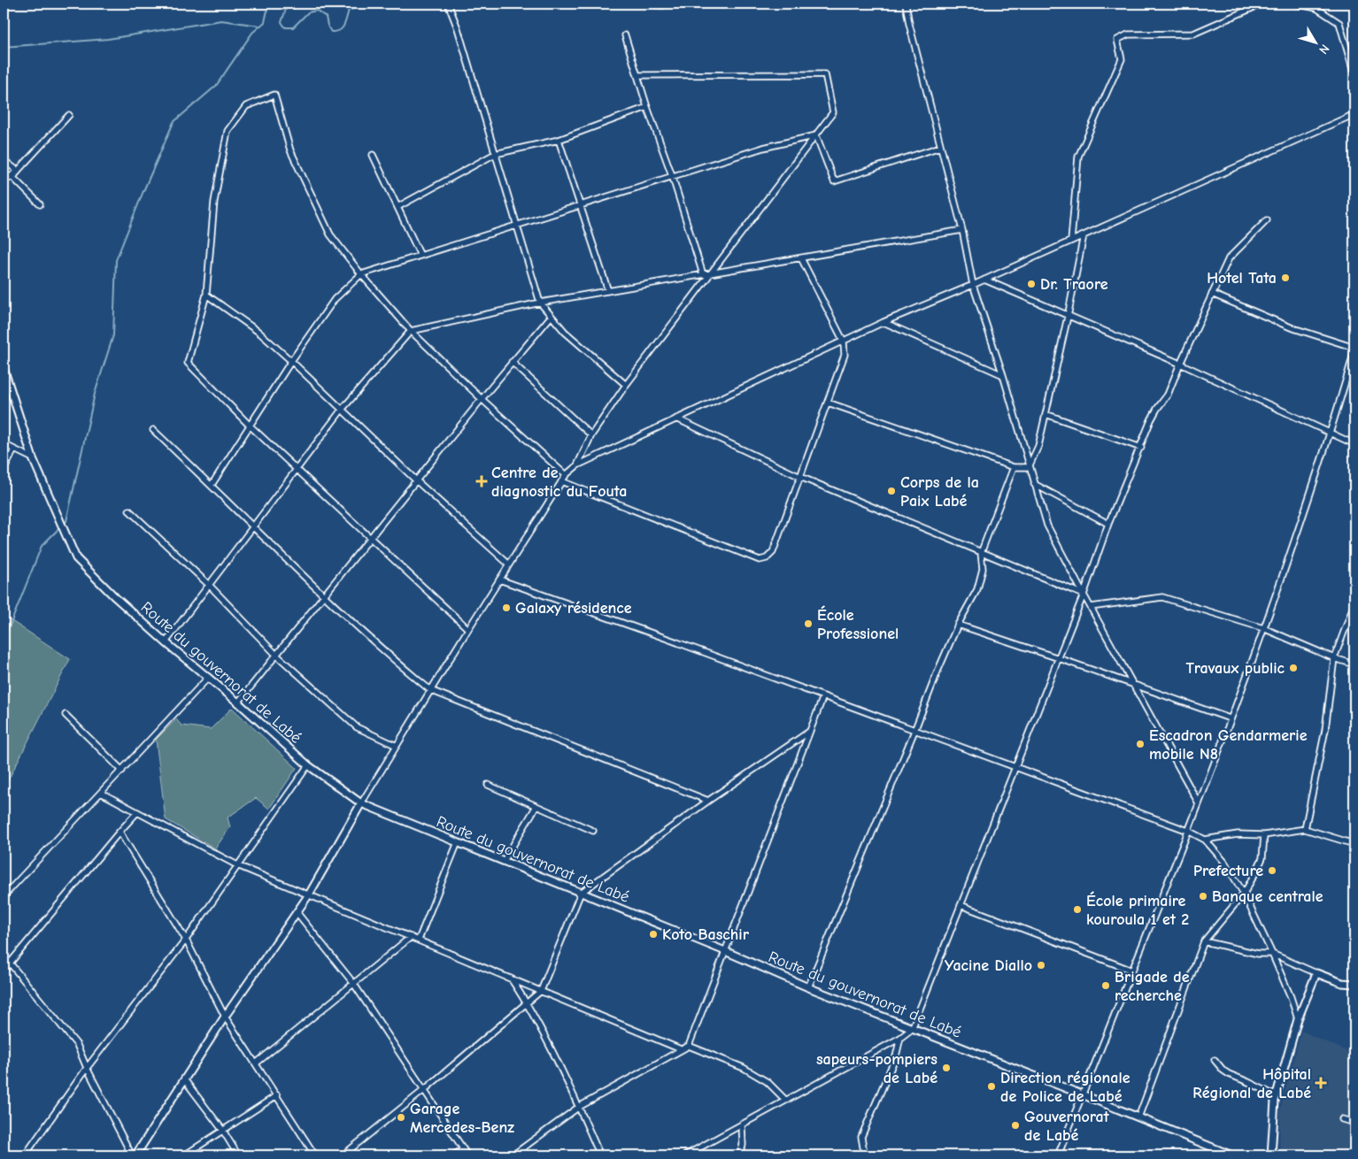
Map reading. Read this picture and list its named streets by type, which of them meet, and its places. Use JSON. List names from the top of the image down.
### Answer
{
  "streets": {
    "street": ["Route du gouvernorat de Labé"]
  },
  "places": {
    "other": [
      "Hotel Tata",
      "Dr. Traore",
      "Corps de la Paix Labé",
      "Galaxy résidence",
      "École Professionel",
      "Travaux public",
      "Escadron Gendarmerie mobile N8",
      "Prefecture",
      "Banque centrale",
      "École primaire kouroula 1 et 2",
      "Koto Baschir",
      "Yacine Diallo",
      "Brigade de recherche",
      "sapeurs-pompiers de Labé",
      "Direction régionale de Police de Labé",
      "Garage Mercedes-Benz",
      "Gouvernorat de Labé"
    ],
    "health": ["Centre de diagnostic du Fouta", "Hôpital Régional de Labé"]
  },
  "north": "bottom right"
}
